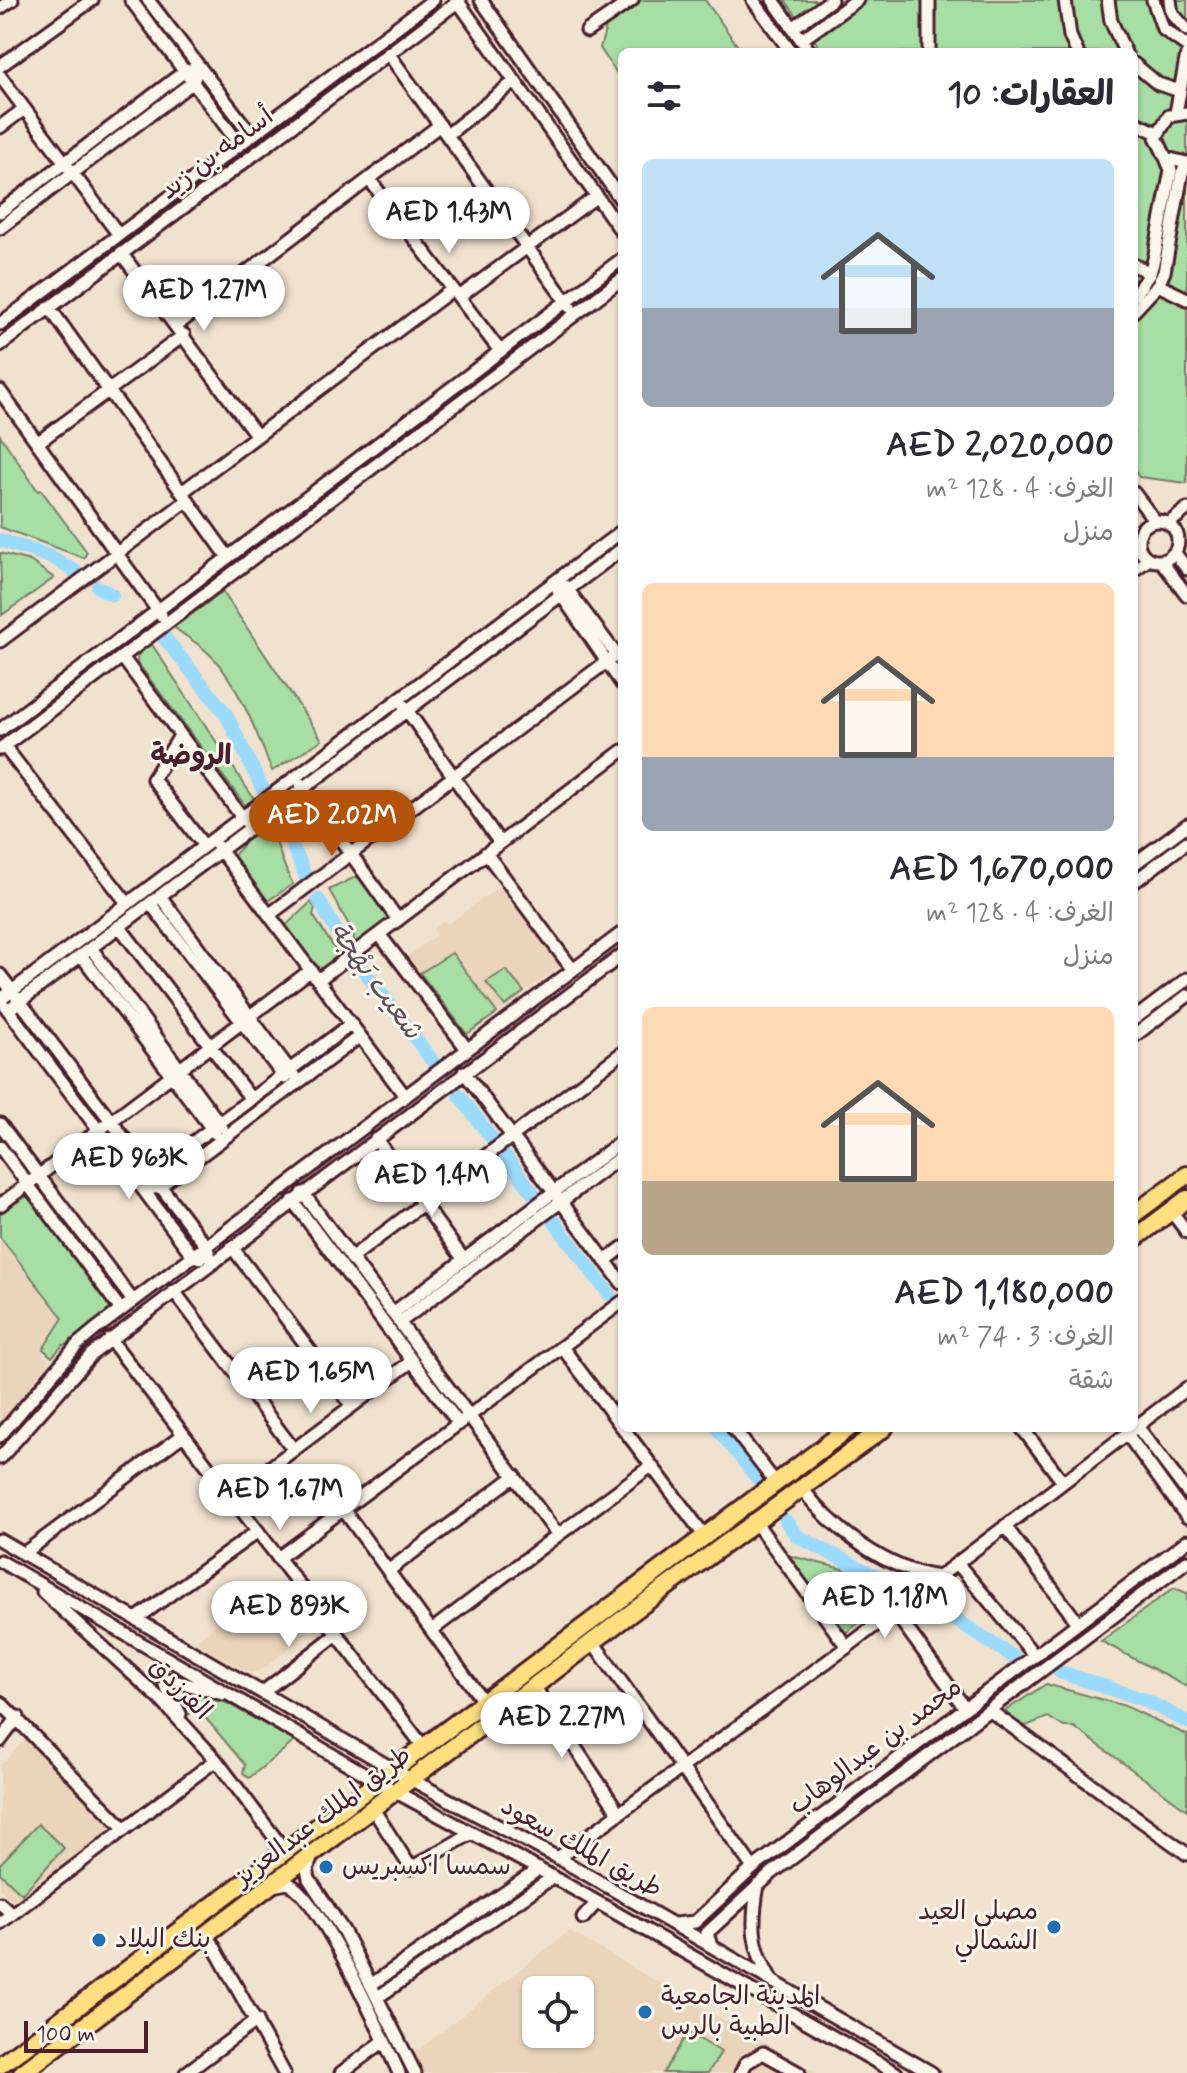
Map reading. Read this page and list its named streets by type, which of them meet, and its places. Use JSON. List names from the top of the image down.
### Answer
{
  "streets": {
    "highway": ["طريق الملك عبدالعزيز"],
    "street": [
      "أسامه بن زيد",
      "الفرزدق",
      "محمد بن عبدالوهاب",
      "طريق الملك سعود"
    ]
  },
  "crossings": [
    ["الفرزدق", "طريق الملك عبدالعزيز"],
    ["الفرزدق", "طريق الملك سعود"],
    ["محمد بن عبدالوهاب", "طريق الملك سعود"],
    ["طريق الملك عبدالعزيز", "طريق الملك سعود"]
  ],
  "districts": ["الروضة"],
  "water": ["شعيب بَهْجة"],
  "places": [
    "سمسا اكسبريس",
    "مصلى العيد الشمالي",
    "بنك البلاد",
    "المدينة الجامعية الطبية بالرس"
  ],
  "scale_bar": "100 m",
  "page": {
    "heading": "العقارات: 10",
    "list": [
      {
        "name": "AED 2,020,000",
        "note": "الغرف: 4 · 128 m² · منزل"
      },
      {
        "name": "AED 1,670,000",
        "note": "الغرف: 4 · 128 m² · منزل"
      },
      {
        "name": "AED 1,180,000",
        "note": "الغرف: 3 · 74 m² · شقة"
      }
    ],
    "price": [
      "AED 1.43M",
      "AED 1.27M",
      "AED 2.02M",
      "AED 963K",
      "AED 1.4M",
      "AED 1.65M",
      "AED 1.67M",
      "AED 1.18M",
      "AED 893K",
      "AED 2.27M"
    ],
    "scale": "100 m"
  }
}
